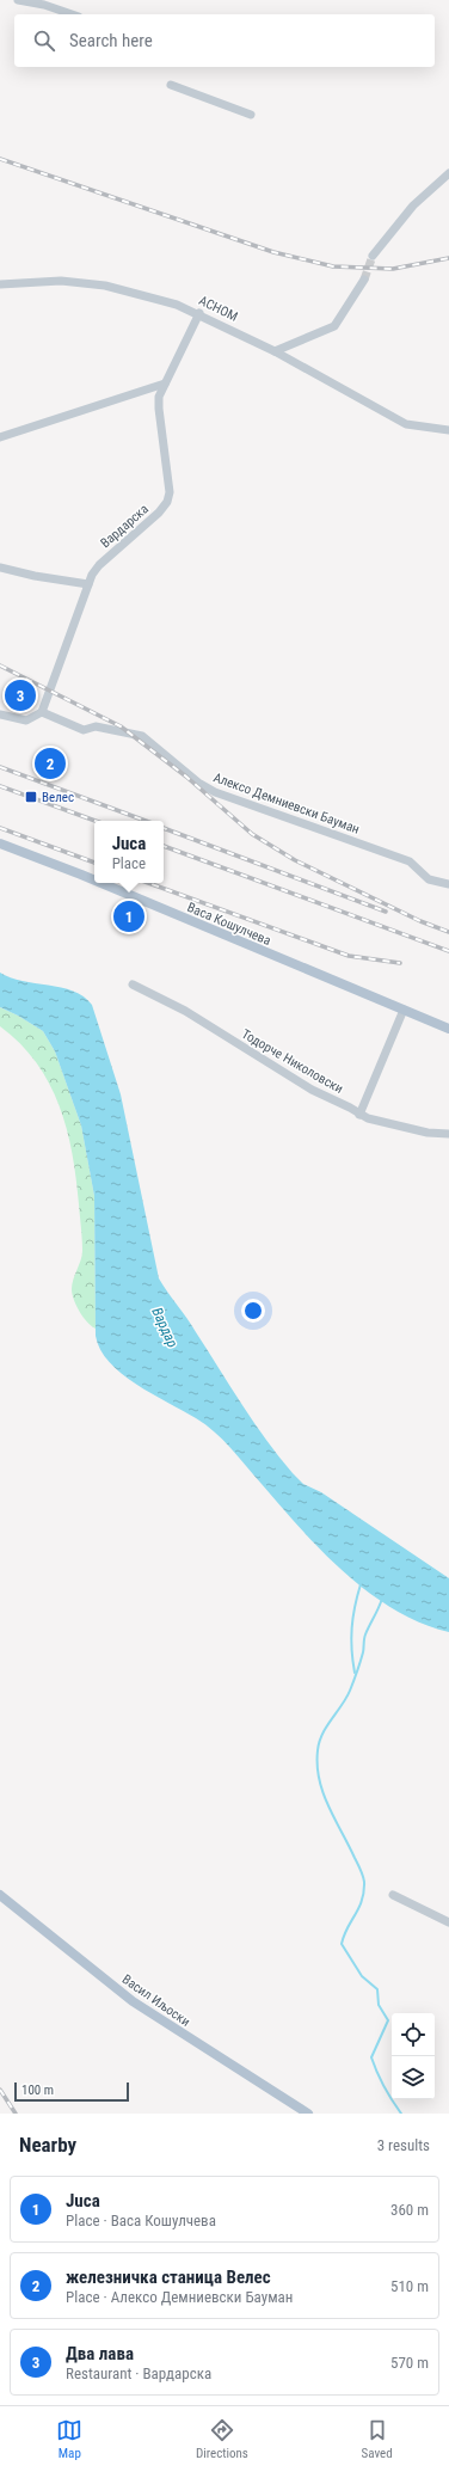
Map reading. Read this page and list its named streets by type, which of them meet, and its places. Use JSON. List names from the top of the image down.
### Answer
{
  "streets": {
    "main road": ["Васа Кошулчева", "Васил Иљоски"],
    "street": [
      "АСНОМ",
      "Вардарска",
      "Алексо Демниевски Бауман",
      "Тодорче Николовски"
    ]
  },
  "crossings": [
    ["АСНОМ", "Вардарска"],
    ["Вардарска", "Алексо Демниевски Бауман"]
  ],
  "water": ["Вардар"],
  "places": {
    "transit": ["Велес"]
  },
  "scale_bar": "100 m",
  "page": {
    "search": "Search here",
    "pins": ["3", "2", "1"],
    "popup": ["Juca", "Place"],
    "scale": "100 m",
    "heading": ["Nearby", "3 results"],
    "list": [
      {
        "mark": "1",
        "name": "Juca",
        "note": "Place · Васа Кошулчева",
        "value": "360 m"
      },
      {
        "mark": "2",
        "name": "железничка станица Велес",
        "note": "Place · Алексо Демниевски Бауман",
        "value": "510 m"
      },
      {
        "mark": "3",
        "name": "Два лава",
        "note": "Restaurant · Вардарска",
        "value": "570 m"
      }
    ],
    "nav": ["Map", "Directions", "Saved"]
  }
}
